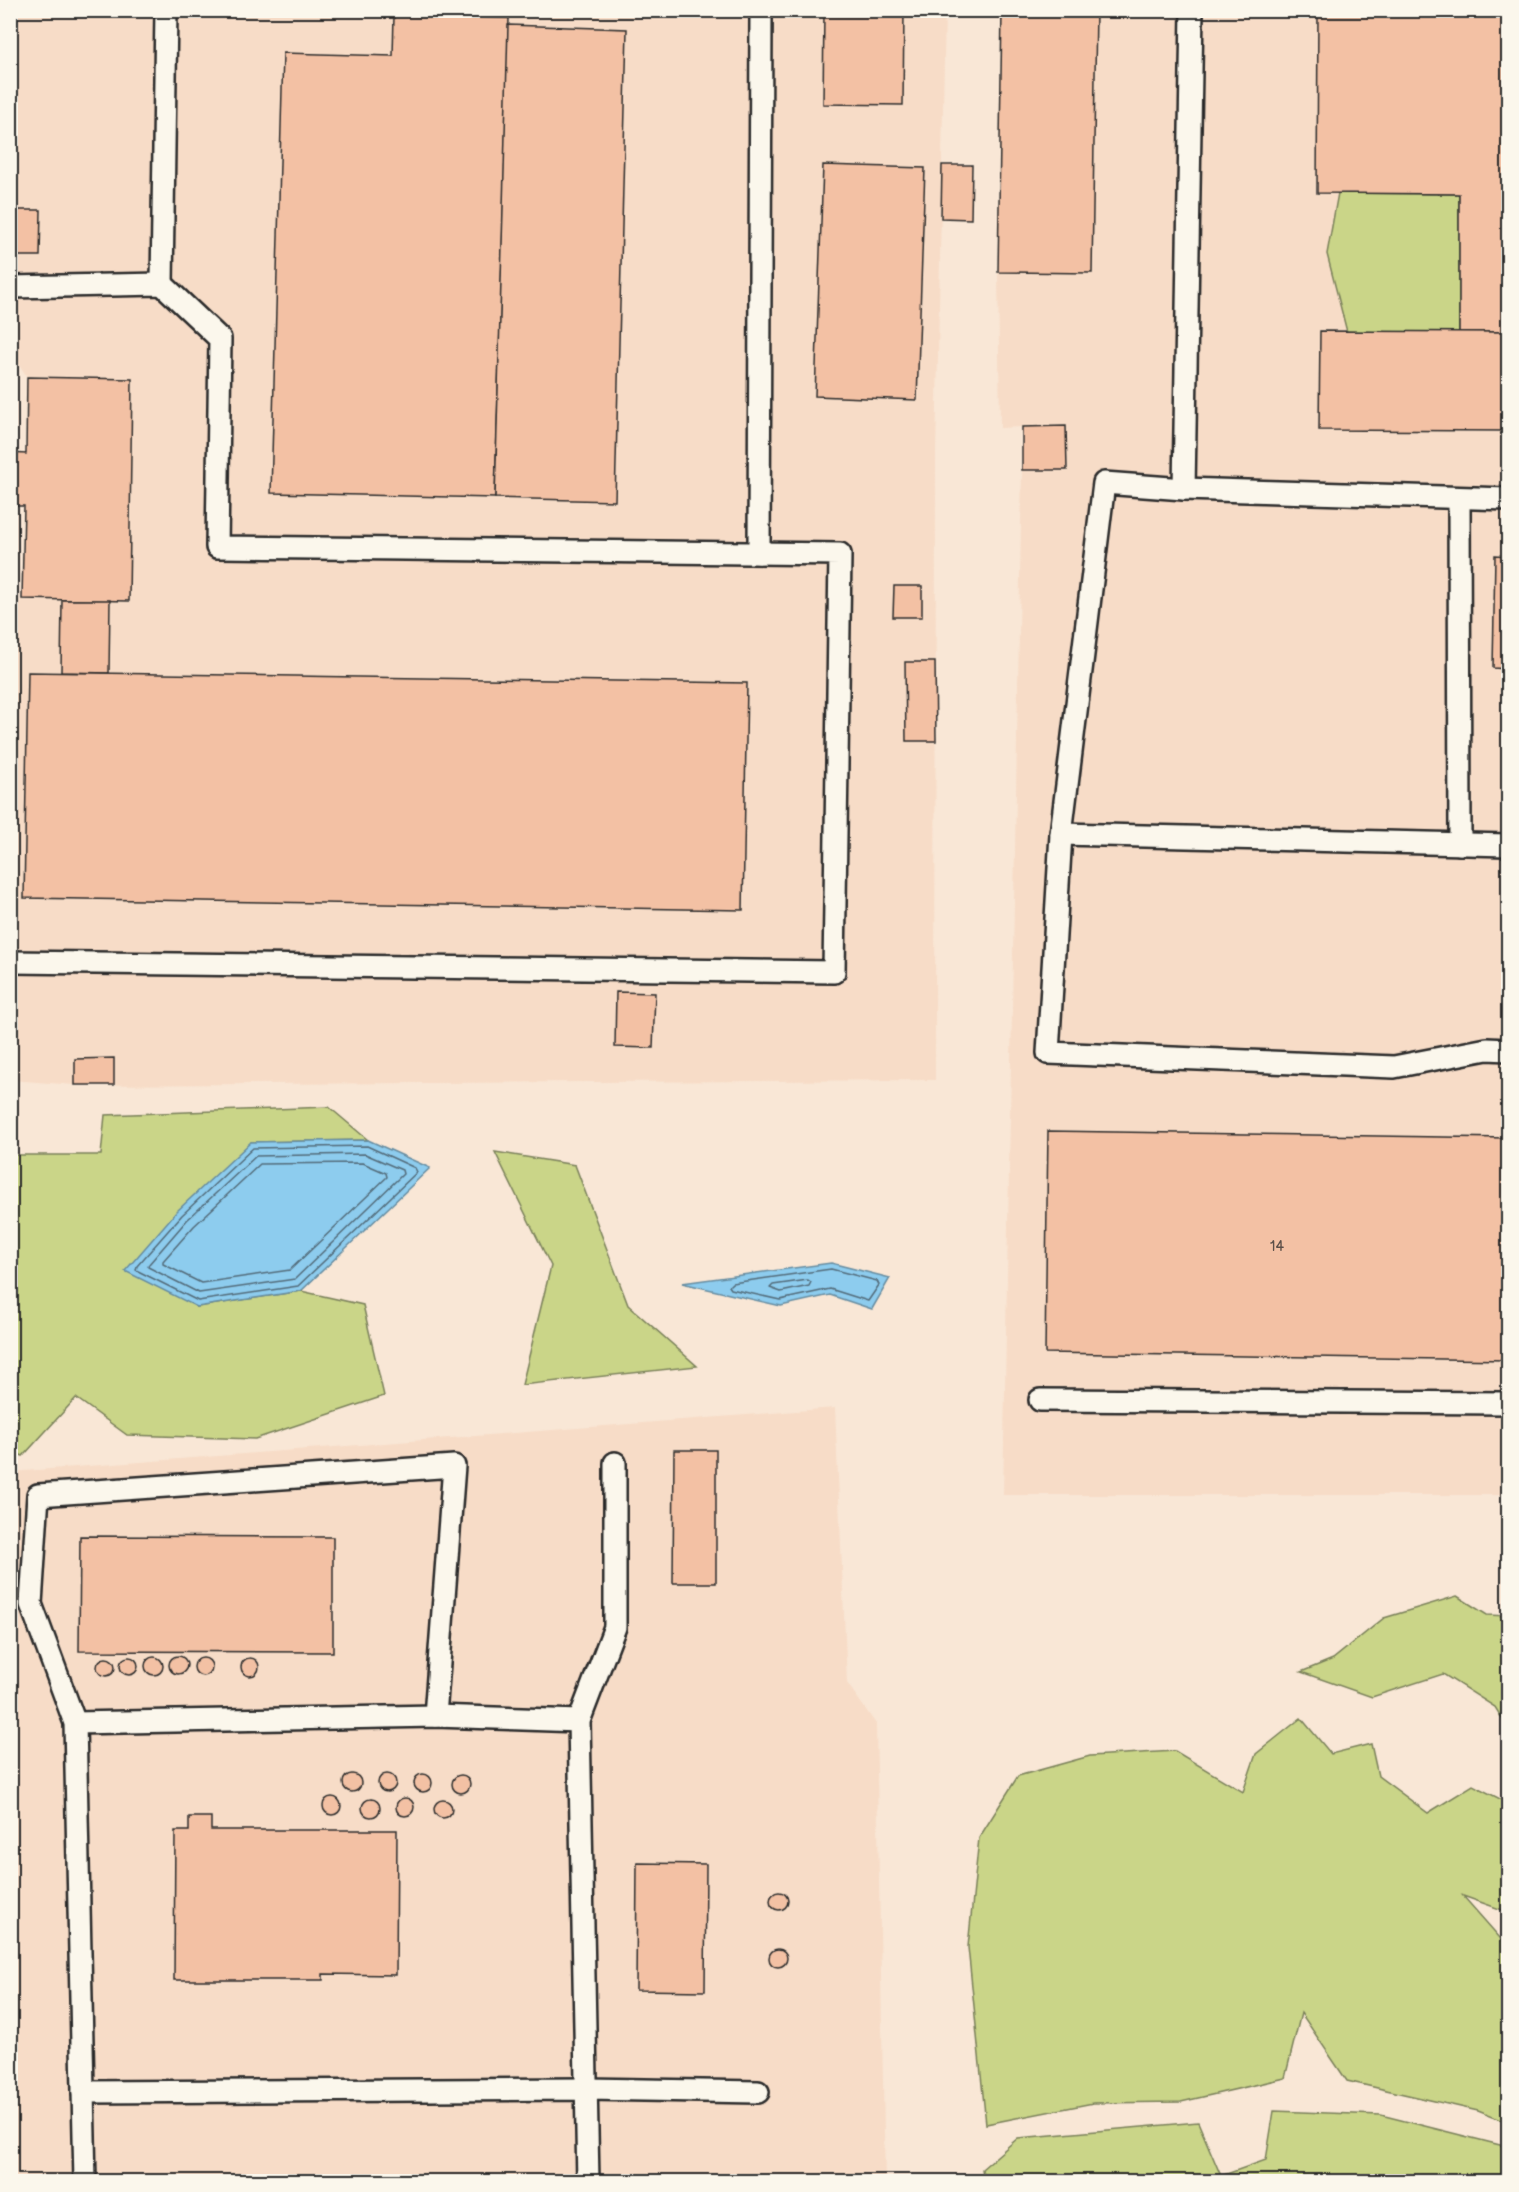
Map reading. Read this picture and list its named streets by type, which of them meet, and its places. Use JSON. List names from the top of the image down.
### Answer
{
  "house_numbers": ["14"]
}
